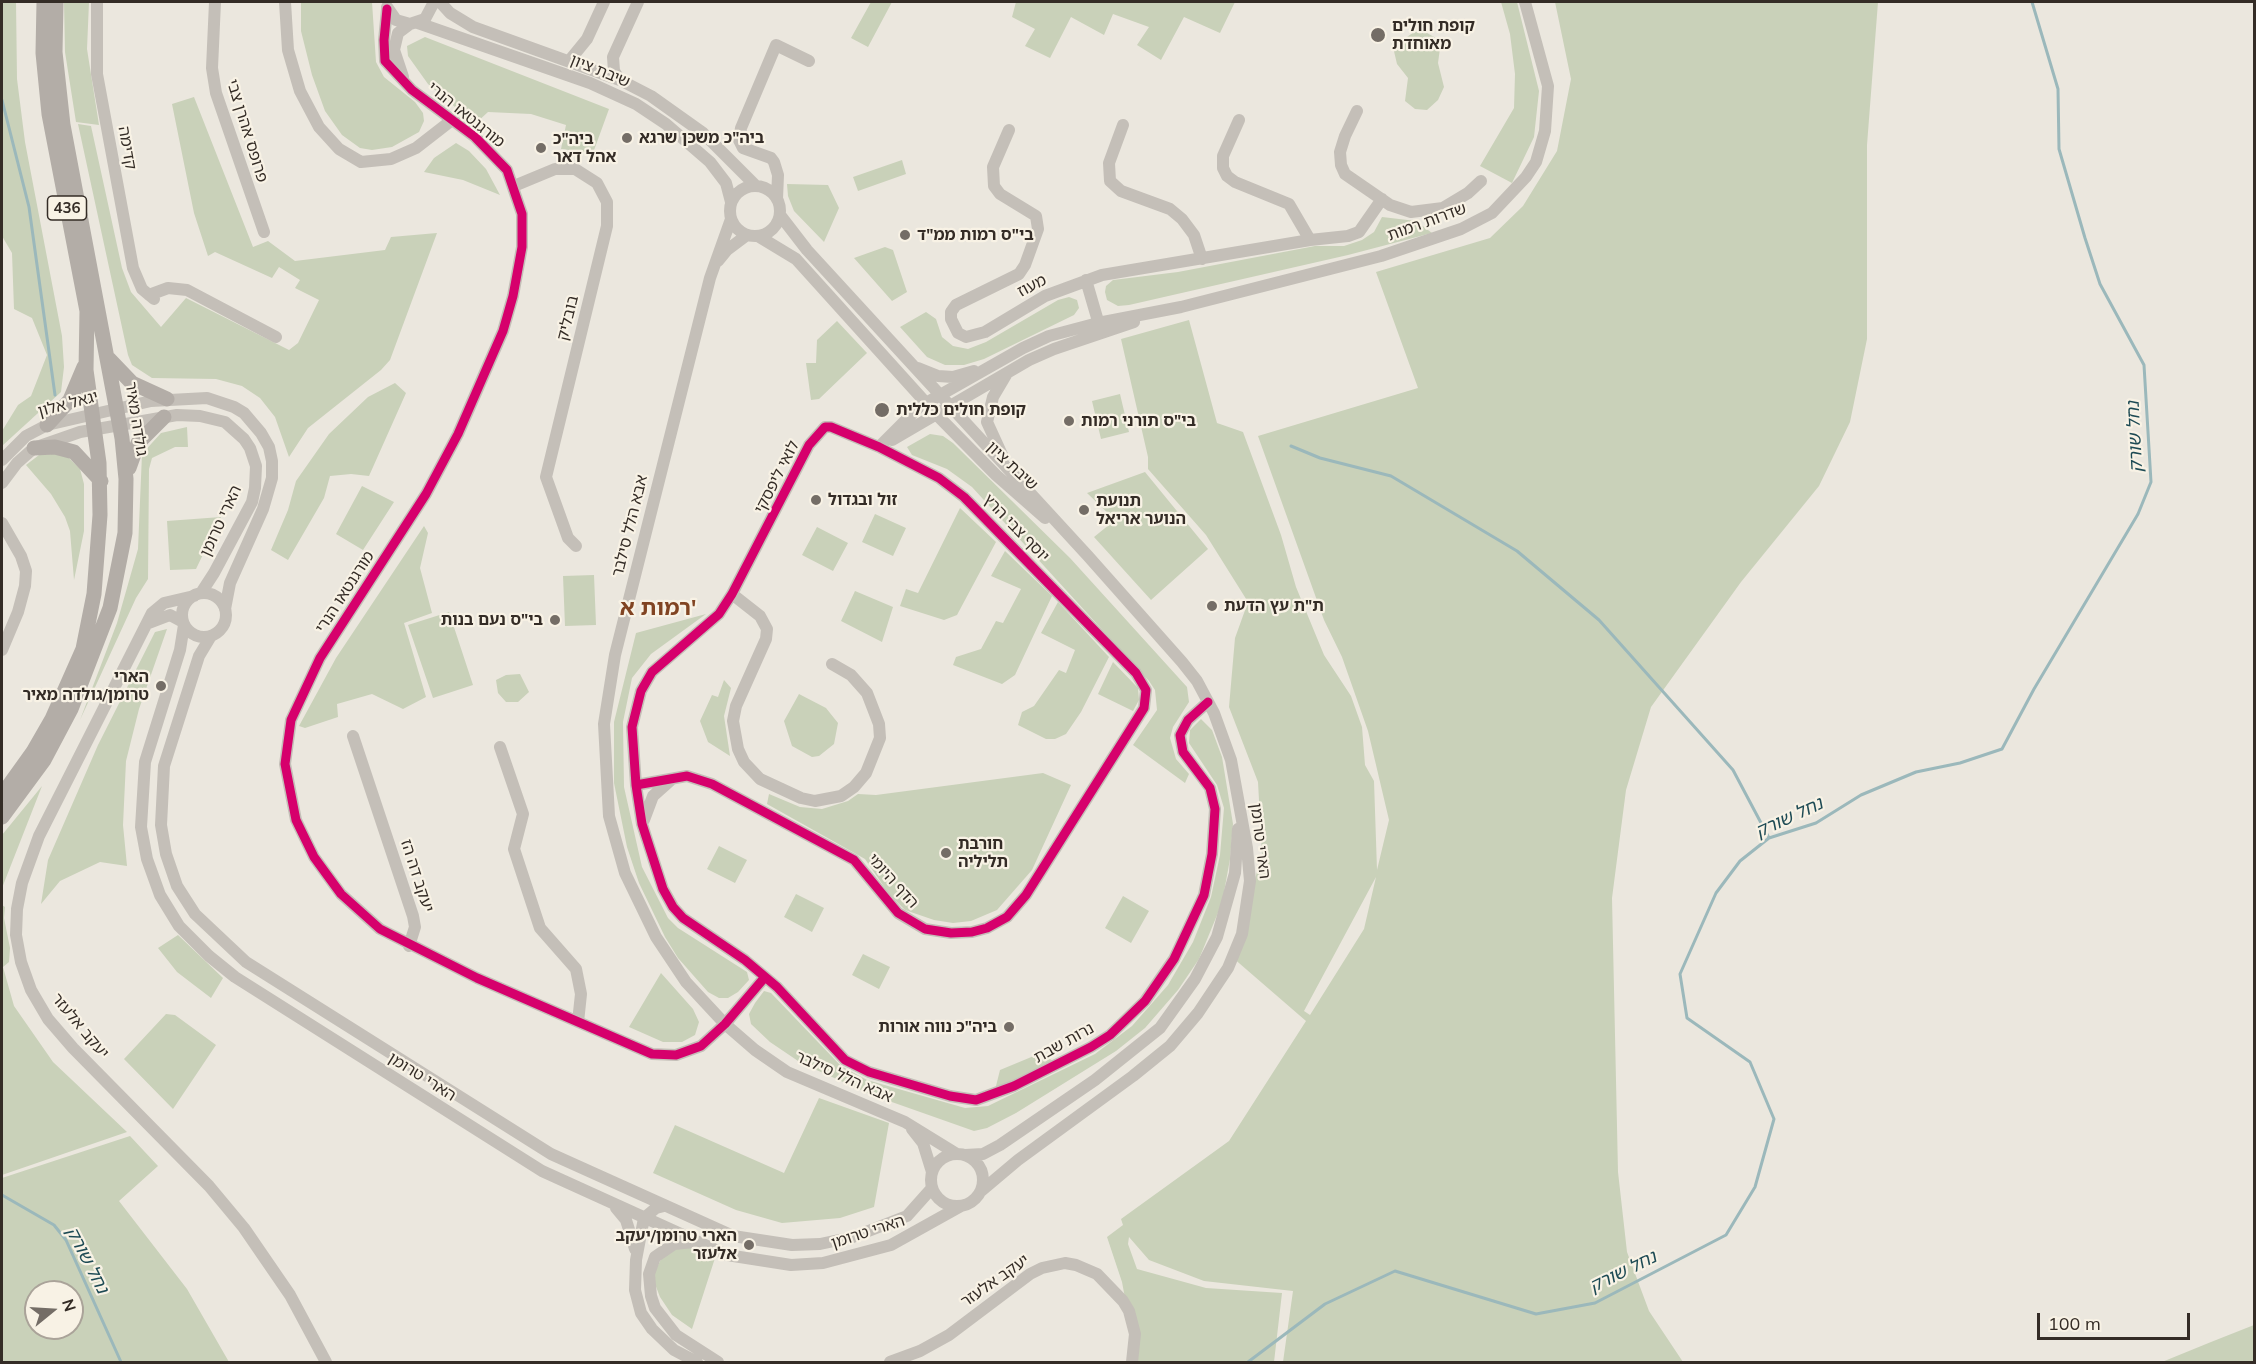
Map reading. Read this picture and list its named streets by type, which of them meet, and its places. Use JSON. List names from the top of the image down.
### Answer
{
  "streets": {
    "main road": ["436", "גולדה מאיר"],
    "street": [
      "שיבת ציון",
      "מורגנטאו הנרי",
      "פרופס אהרן צבי",
      "קדימה",
      "שדרות רמות",
      "מעוז",
      "בובליק",
      "יגאל אלון",
      "לואי ליפסקי",
      "הארי טרומן",
      "אבא הלל סילבר",
      "יוסף צבי הרץ",
      "יעקב דה הז",
      "הדף היומי",
      "יעקב אלעזר",
      "נרות שבת"
    ]
  },
  "crossings": [
    ["שיבת ציון", "שדרות רמות"],
    ["שיבת ציון", "הארי טרומן"],
    ["שיבת ציון", "אבא הלל סילבר"],
    ["מורגנטאו הנרי", "בובליק"],
    ["מורגנטאו הנרי", "אבא הלל סילבר"],
    ["מורגנטאו הנרי", "יעקב דה הז"],
    ["מורגנטאו הנרי", "נרות שבת"],
    ["436", "יגאל אלון"],
    ["436", "הארי טרומן"],
    ["יגאל אלון", "גולדה מאיר"],
    ["יגאל אלון", "הארי טרומן"],
    ["גולדה מאיר", "הארי טרומן"],
    ["לואי ליפסקי", "יוסף צבי הרץ"],
    ["הארי טרומן", "אבא הלל סילבר"],
    ["הארי טרומן", "יעקב אלעזר"],
    ["הארי טרומן", "נרות שבת"],
    ["יוסף צבי הרץ", "הדף היומי"]
  ],
  "districts": ["רמות א'"],
  "water": ["נחל שורק"],
  "places": [
    "קופת חולים מאוחדת",
    "ביה\"כ משכן שרגא",
    "ביה\"כ אהל דאר",
    "בי\"ס רמות ממ\"ד",
    "קופת חולים כללית",
    "בי\"ס תורני רמות",
    "זול ובגדול",
    "תנועת הנוער אריאל",
    "ת\"ת עץ הדעת",
    "בי\"ס נעם בנות",
    "הארי טרומן/גולדה מאיר",
    "חורבת תליליה",
    "ביה\"כ נווה אורות",
    "הארי טרומן/יעקב אלעזר"
  ],
  "scale_bar": "100 m",
  "north": "right"
}
